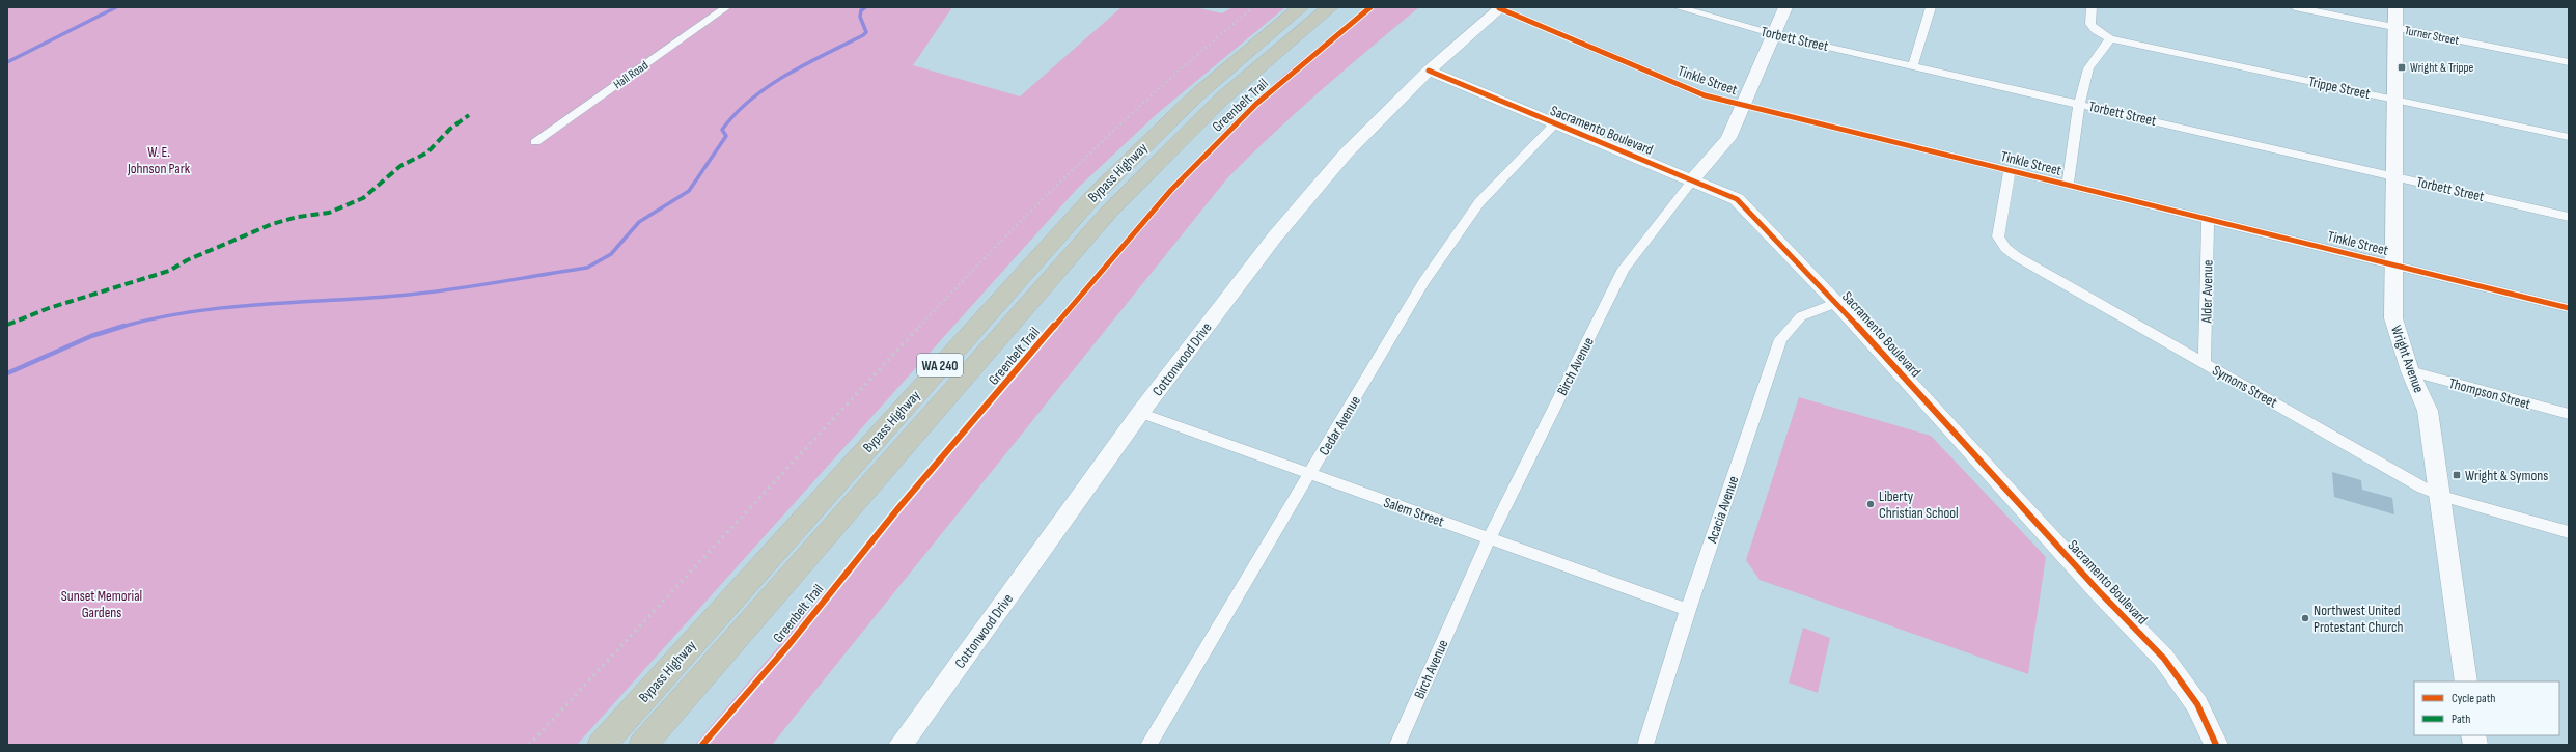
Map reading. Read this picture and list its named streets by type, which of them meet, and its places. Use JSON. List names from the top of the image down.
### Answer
{
  "streets": {
    "highway": ["Bypass Highway", "WA 240"],
    "street": [
      "Turner Street",
      "Torbett Street",
      "Hall Road",
      "Tinkle Street",
      "Trippe Street",
      "Sacramento Boulevard",
      "Alder Avenue",
      "Cottonwood Drive",
      "Wright Avenue",
      "Birch Avenue",
      "Symons Street",
      "Thompson Street",
      "Cedar Avenue",
      "Acacia Avenue",
      "Salem Street"
    ],
    "cycle path": ["Greenbelt Trail"]
  },
  "crossings": [
    ["Turner Street", "Wright Avenue"],
    ["Torbett Street", "Wright Avenue"],
    ["Torbett Street", "Birch Avenue"],
    ["Tinkle Street", "Alder Avenue"],
    ["Tinkle Street", "Cottonwood Drive"],
    ["Tinkle Street", "Wright Avenue"],
    ["Tinkle Street", "Birch Avenue"],
    ["Tinkle Street", "Symons Street"],
    ["Trippe Street", "Wright Avenue"],
    ["Sacramento Boulevard", "Cottonwood Drive"],
    ["Sacramento Boulevard", "Birch Avenue"],
    ["Sacramento Boulevard", "Cedar Avenue"],
    ["Sacramento Boulevard", "Acacia Avenue"],
    ["Alder Avenue", "Symons Street"],
    ["Cottonwood Drive", "Salem Street"],
    ["Wright Avenue", "Symons Street"],
    ["Wright Avenue", "Thompson Street"],
    ["Birch Avenue", "Salem Street"],
    ["Cedar Avenue", "Salem Street"],
    ["Acacia Avenue", "Salem Street"]
  ],
  "parks": ["W. E. Johnson Park", "Sunset Memorial Gardens"],
  "places": {
    "transit": ["Wright & Trippe", "Wright & Symons"],
    "other": ["Liberty Christian School", "Northwest United Protestant Church"]
  },
  "legend": ["Cycle path", "Path"]
}
